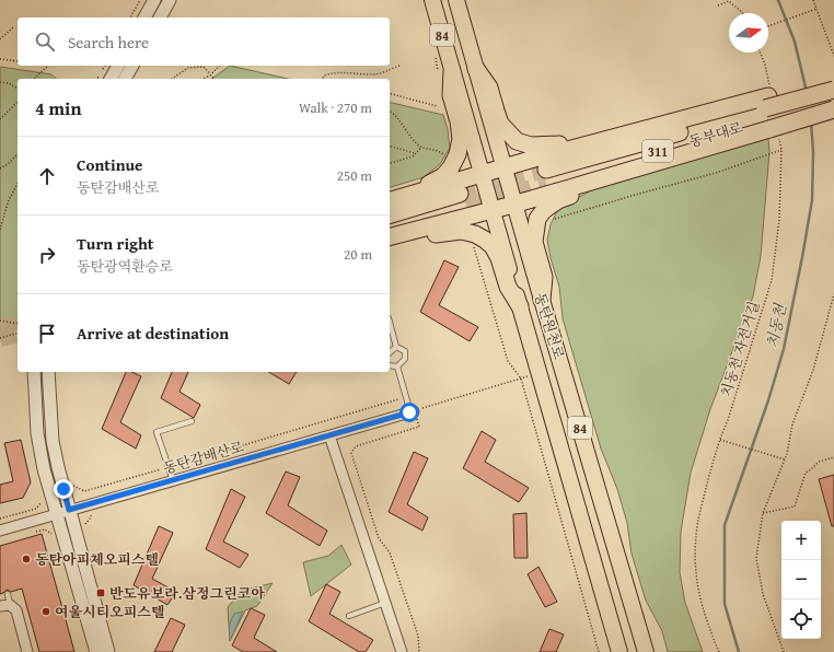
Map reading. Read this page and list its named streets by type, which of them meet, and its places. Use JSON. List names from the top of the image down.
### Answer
{
  "streets": {
    "highway": ["동부대로", "311"],
    "main road": ["84", "동탄원천로"],
    "street": ["동탄감배산로"],
    "path": ["치동천 자전거길"]
  },
  "crossings": [
    ["동부대로", "치동천 자전거길"]
  ],
  "water": ["치동천"],
  "places": {
    "other": ["동탄아피체오피스텔", "여울시티오피스텔"],
    "transit": ["반도유보라.삼정그린코아"]
  },
  "north": "right",
  "page": {
    "search": "Search here",
    "heading": ["4 min", "Walk · 270 m"],
    "list": [
      ["Continue", "동탄감배산로", "250 m"],
      ["Turn right", "동탄광역환승로", "20 m"],
      "Arrive at destination"
    ],
    "map_buttons": ["+", "−"]
  }
}
